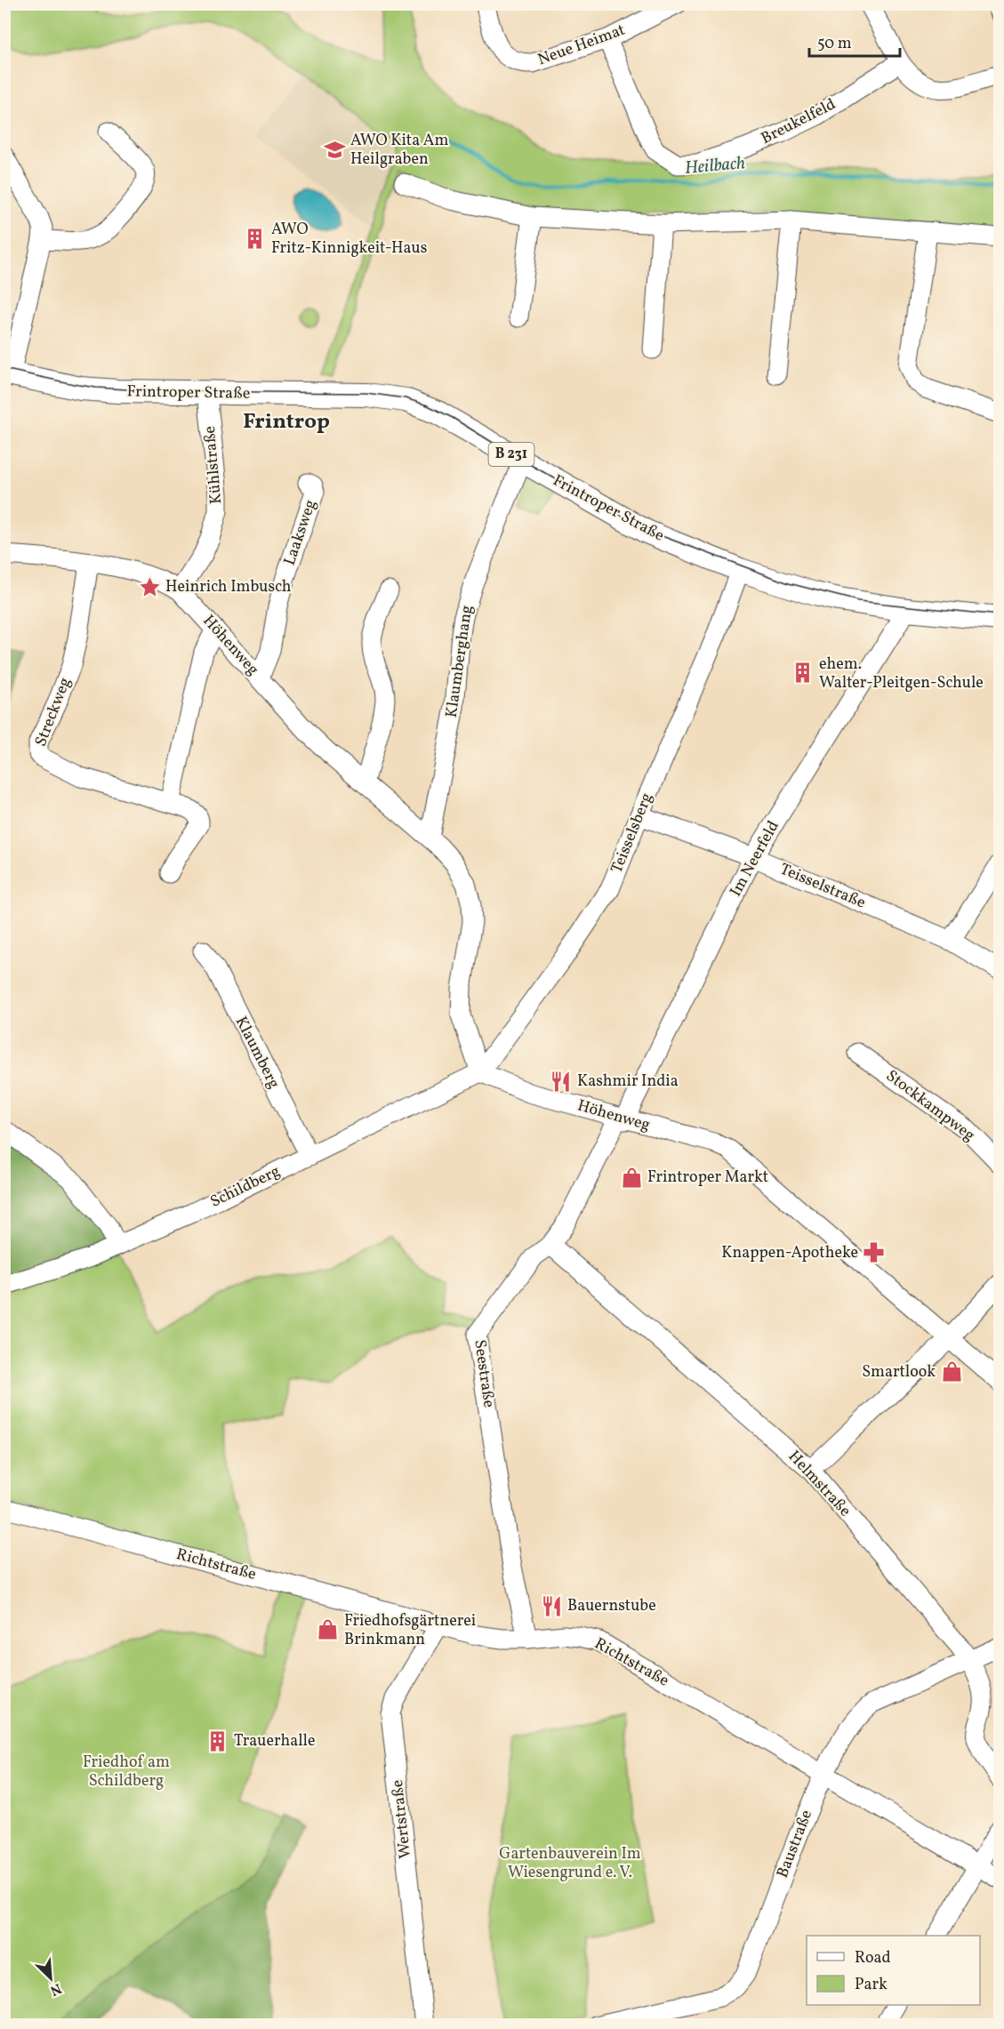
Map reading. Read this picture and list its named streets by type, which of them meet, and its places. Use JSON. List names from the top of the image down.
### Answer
{
  "streets": {
    "main road": ["Frintroper Straße", "B 231"],
    "street": [
      "Neue Heimat",
      "Breukelfeld",
      "Kühlstraße",
      "Laaksweg",
      "Höhenweg",
      "Klaumberghang",
      "Streckweg",
      "Teisselsberg",
      "Im Neerfeld",
      "Teisselstraße",
      "Klaumberg",
      "Stockkampweg",
      "Schildberg",
      "Seestraße",
      "Helmstraße",
      "Richtstraße",
      "Wertstraße",
      "Baustraße"
    ]
  },
  "crossings": [
    ["Neue Heimat", "Breukelfeld"],
    ["Frintroper Straße", "Kühlstraße"],
    ["Frintroper Straße", "Klaumberghang"],
    ["Frintroper Straße", "Teisselsberg"],
    ["Frintroper Straße", "Im Neerfeld"],
    ["Kühlstraße", "Höhenweg"],
    ["Laaksweg", "Höhenweg"],
    ["Höhenweg", "Klaumberghang"],
    ["Höhenweg", "Streckweg"],
    ["Höhenweg", "Teisselsberg"],
    ["Höhenweg", "Im Neerfeld"],
    ["Höhenweg", "Schildberg"],
    ["Höhenweg", "Seestraße"],
    ["Teisselsberg", "Teisselstraße"],
    ["Teisselsberg", "Schildberg"],
    ["Im Neerfeld", "Teisselstraße"],
    ["Im Neerfeld", "Seestraße"],
    ["Klaumberg", "Schildberg"],
    ["Seestraße", "Helmstraße"],
    ["Seestraße", "Richtstraße"],
    ["Helmstraße", "Baustraße"],
    ["Richtstraße", "Wertstraße"],
    ["Richtstraße", "Baustraße"]
  ],
  "districts": ["Frintrop"],
  "water": ["Heilbach"],
  "parks": ["Friedhof am Schildberg", "Gartenbauverein Im Wiesengrund e. V."],
  "places": {
    "school or university": ["AWO Kita Am Heilgraben"],
    "building": ["AWO Fritz-Kinnigkeit-Haus", "ehem. Walter-Pleitgen-Schule", "Trauerhalle"],
    "place": ["Heinrich Imbusch"],
    "restaurant": ["Kashmir India", "Bauernstube"],
    "shop": ["Frintroper Markt", "Smartlook", "Friedhofsgärtnerei Brinkmann"],
    "pharmacy": ["Knappen-Apotheke"]
  },
  "legend": ["Road", "Park"],
  "scale_bar": "50 m",
  "north": "bottom right"
}
